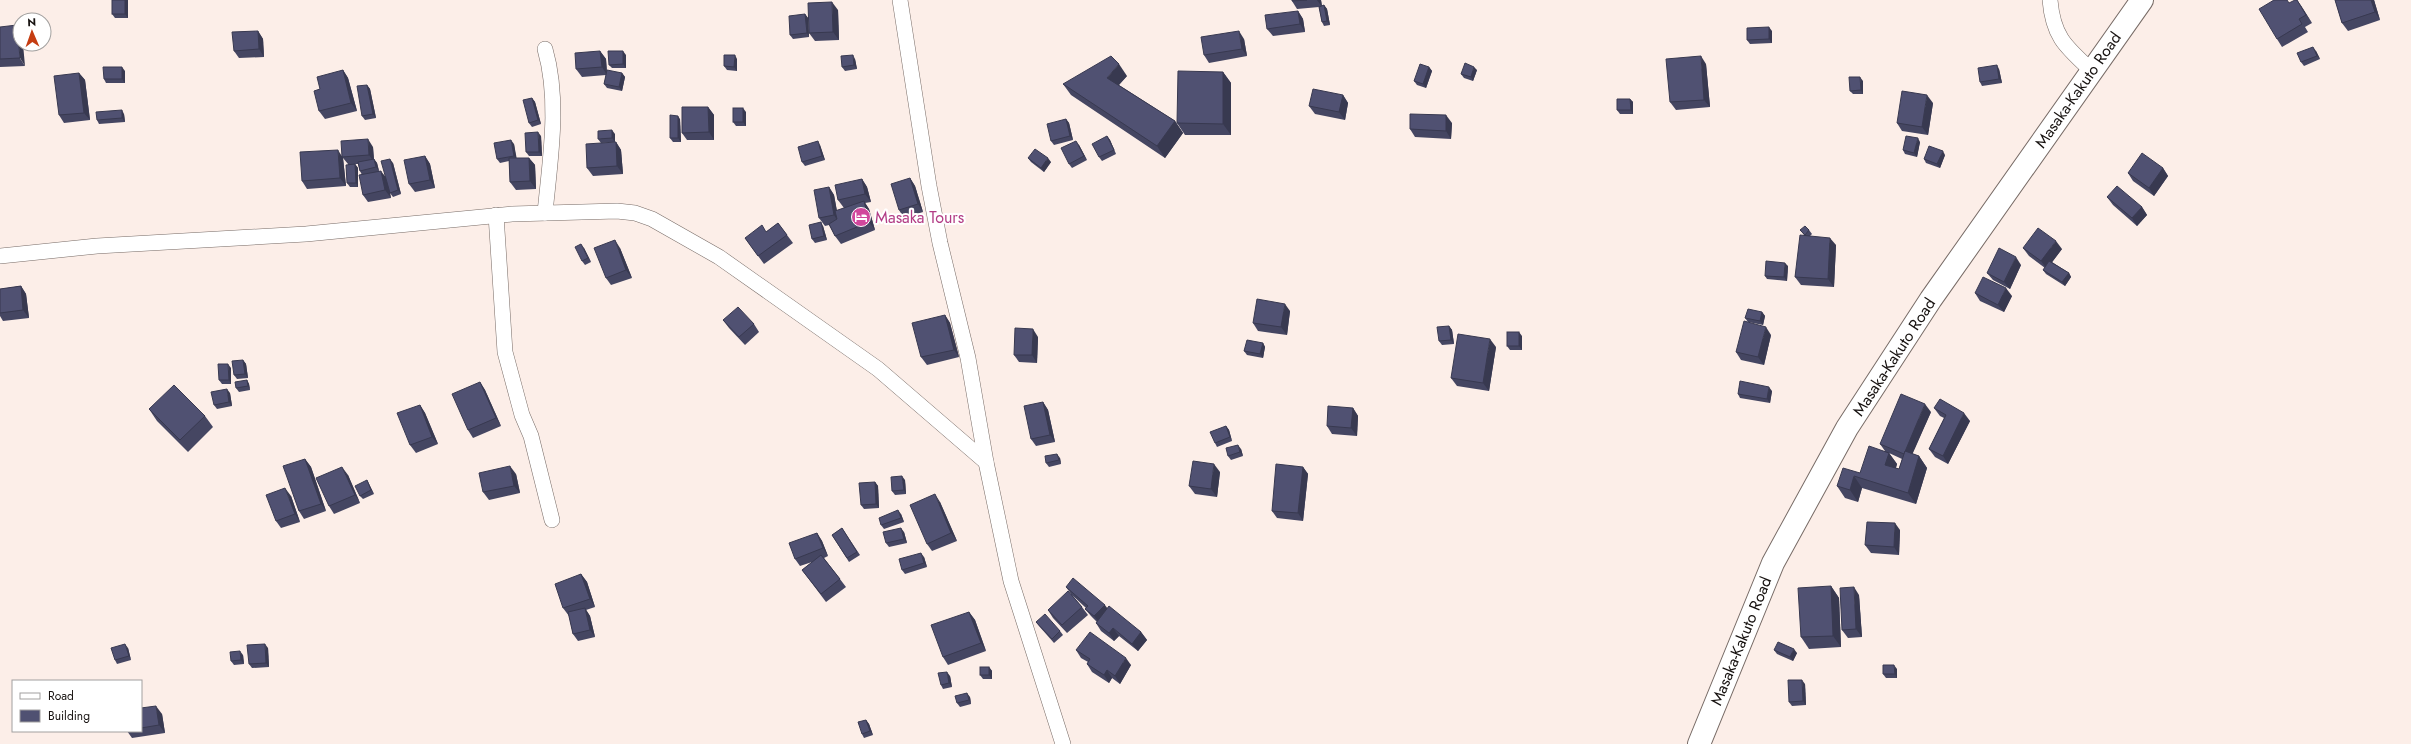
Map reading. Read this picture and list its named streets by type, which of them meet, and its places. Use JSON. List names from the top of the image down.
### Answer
{
  "streets": {
    "highway": ["Masaka-Kakuto Road"]
  },
  "places": {
    "hotel": ["Masaka Tours"]
  },
  "legend": ["Road", "Building"],
  "north": "top"
}
